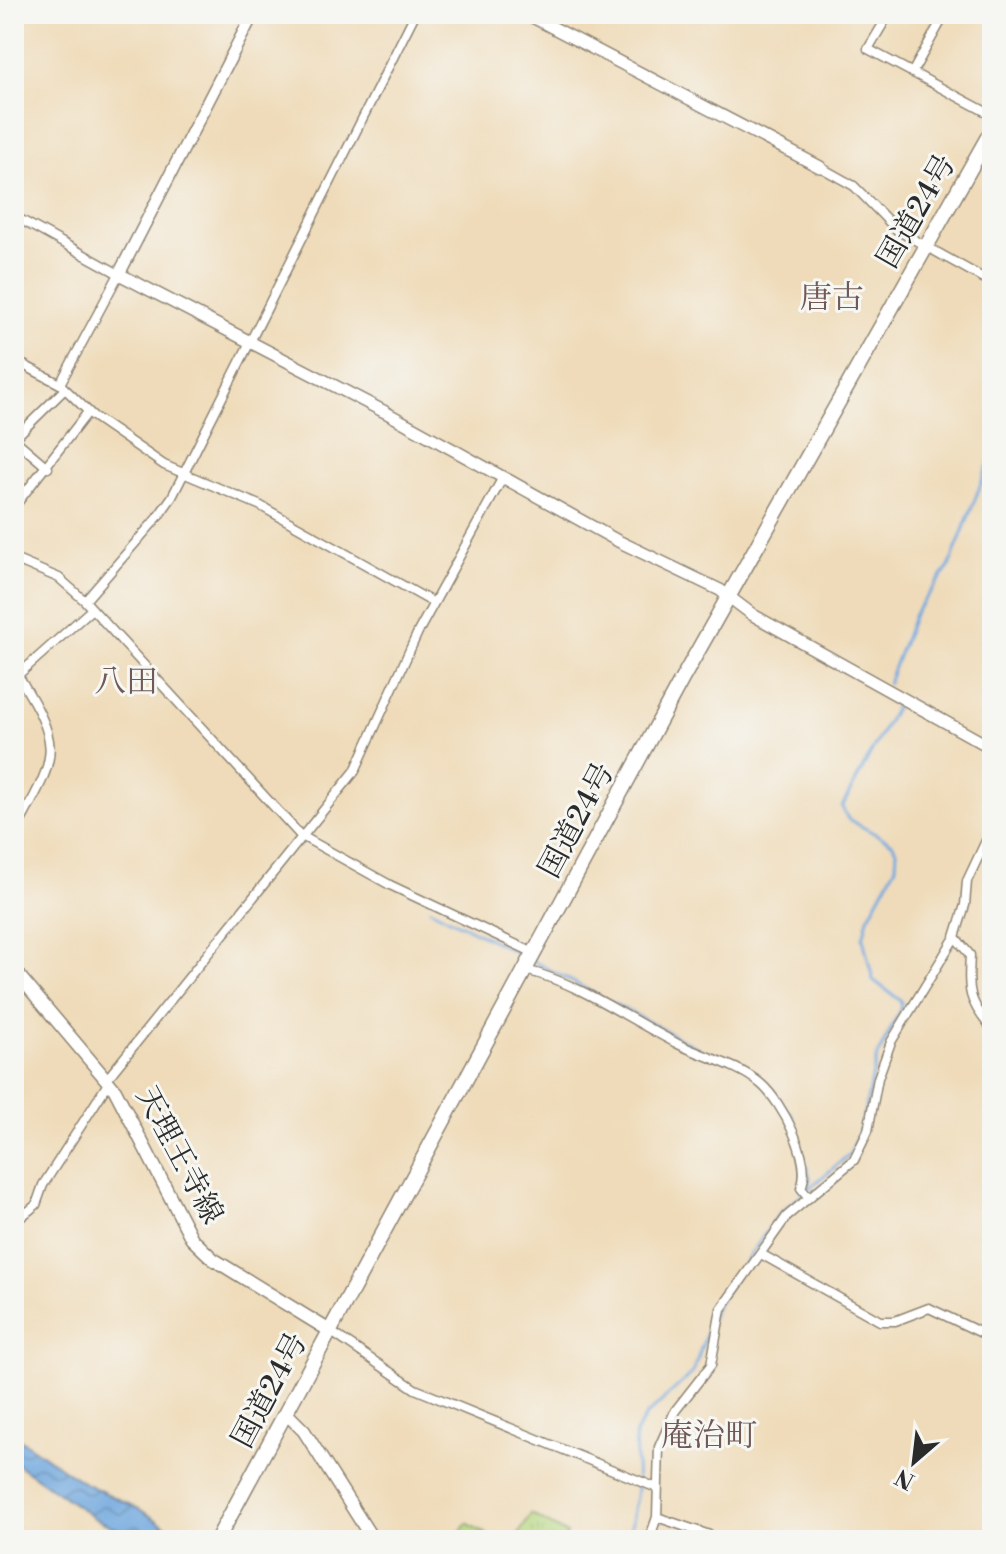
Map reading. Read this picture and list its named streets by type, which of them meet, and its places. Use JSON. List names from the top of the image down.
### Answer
{
  "streets": {
    "highway": ["国道24号"],
    "main road": ["天理王寺線"]
  },
  "crossings": [
    ["国道24号", "天理王寺線"]
  ],
  "districts": ["唐古", "八田", "庵治町"],
  "north": "bottom left"
}
